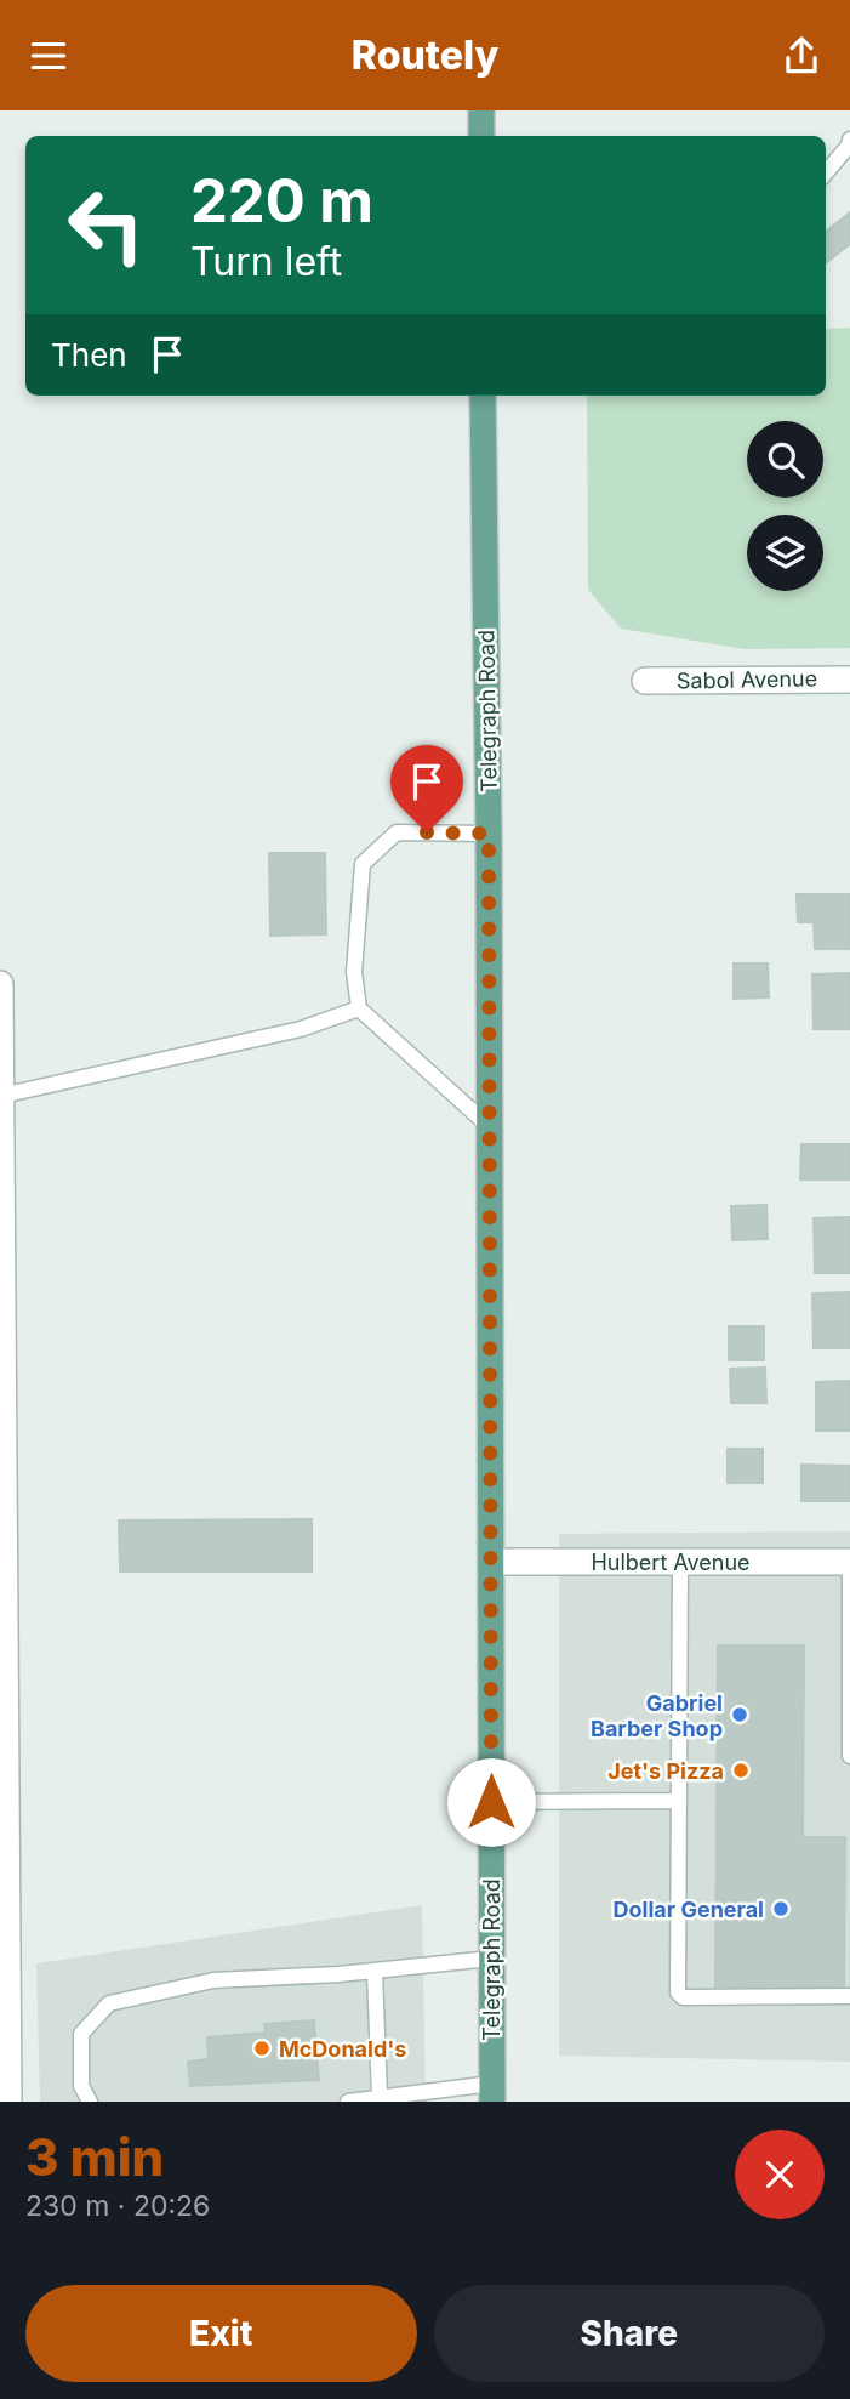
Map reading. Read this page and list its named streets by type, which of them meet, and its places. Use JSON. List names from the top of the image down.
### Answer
{
  "streets": {
    "main road": ["Telegraph Road"],
    "street": ["Sabol Avenue", "Hulbert Avenue"]
  },
  "crossings": [
    ["Telegraph Road", "Hulbert Avenue"]
  ],
  "places": [
    "Gabriel Barber Shop",
    "Jet's Pizza",
    "Dollar General",
    "McDonald's"
  ],
  "page": {
    "header": "Routely",
    "turn": ["220 m", "Turn left"],
    "then": "Then",
    "heading": ["3 min", "230 m · 20:26"],
    "buttons": ["Exit", "Share"]
  }
}
